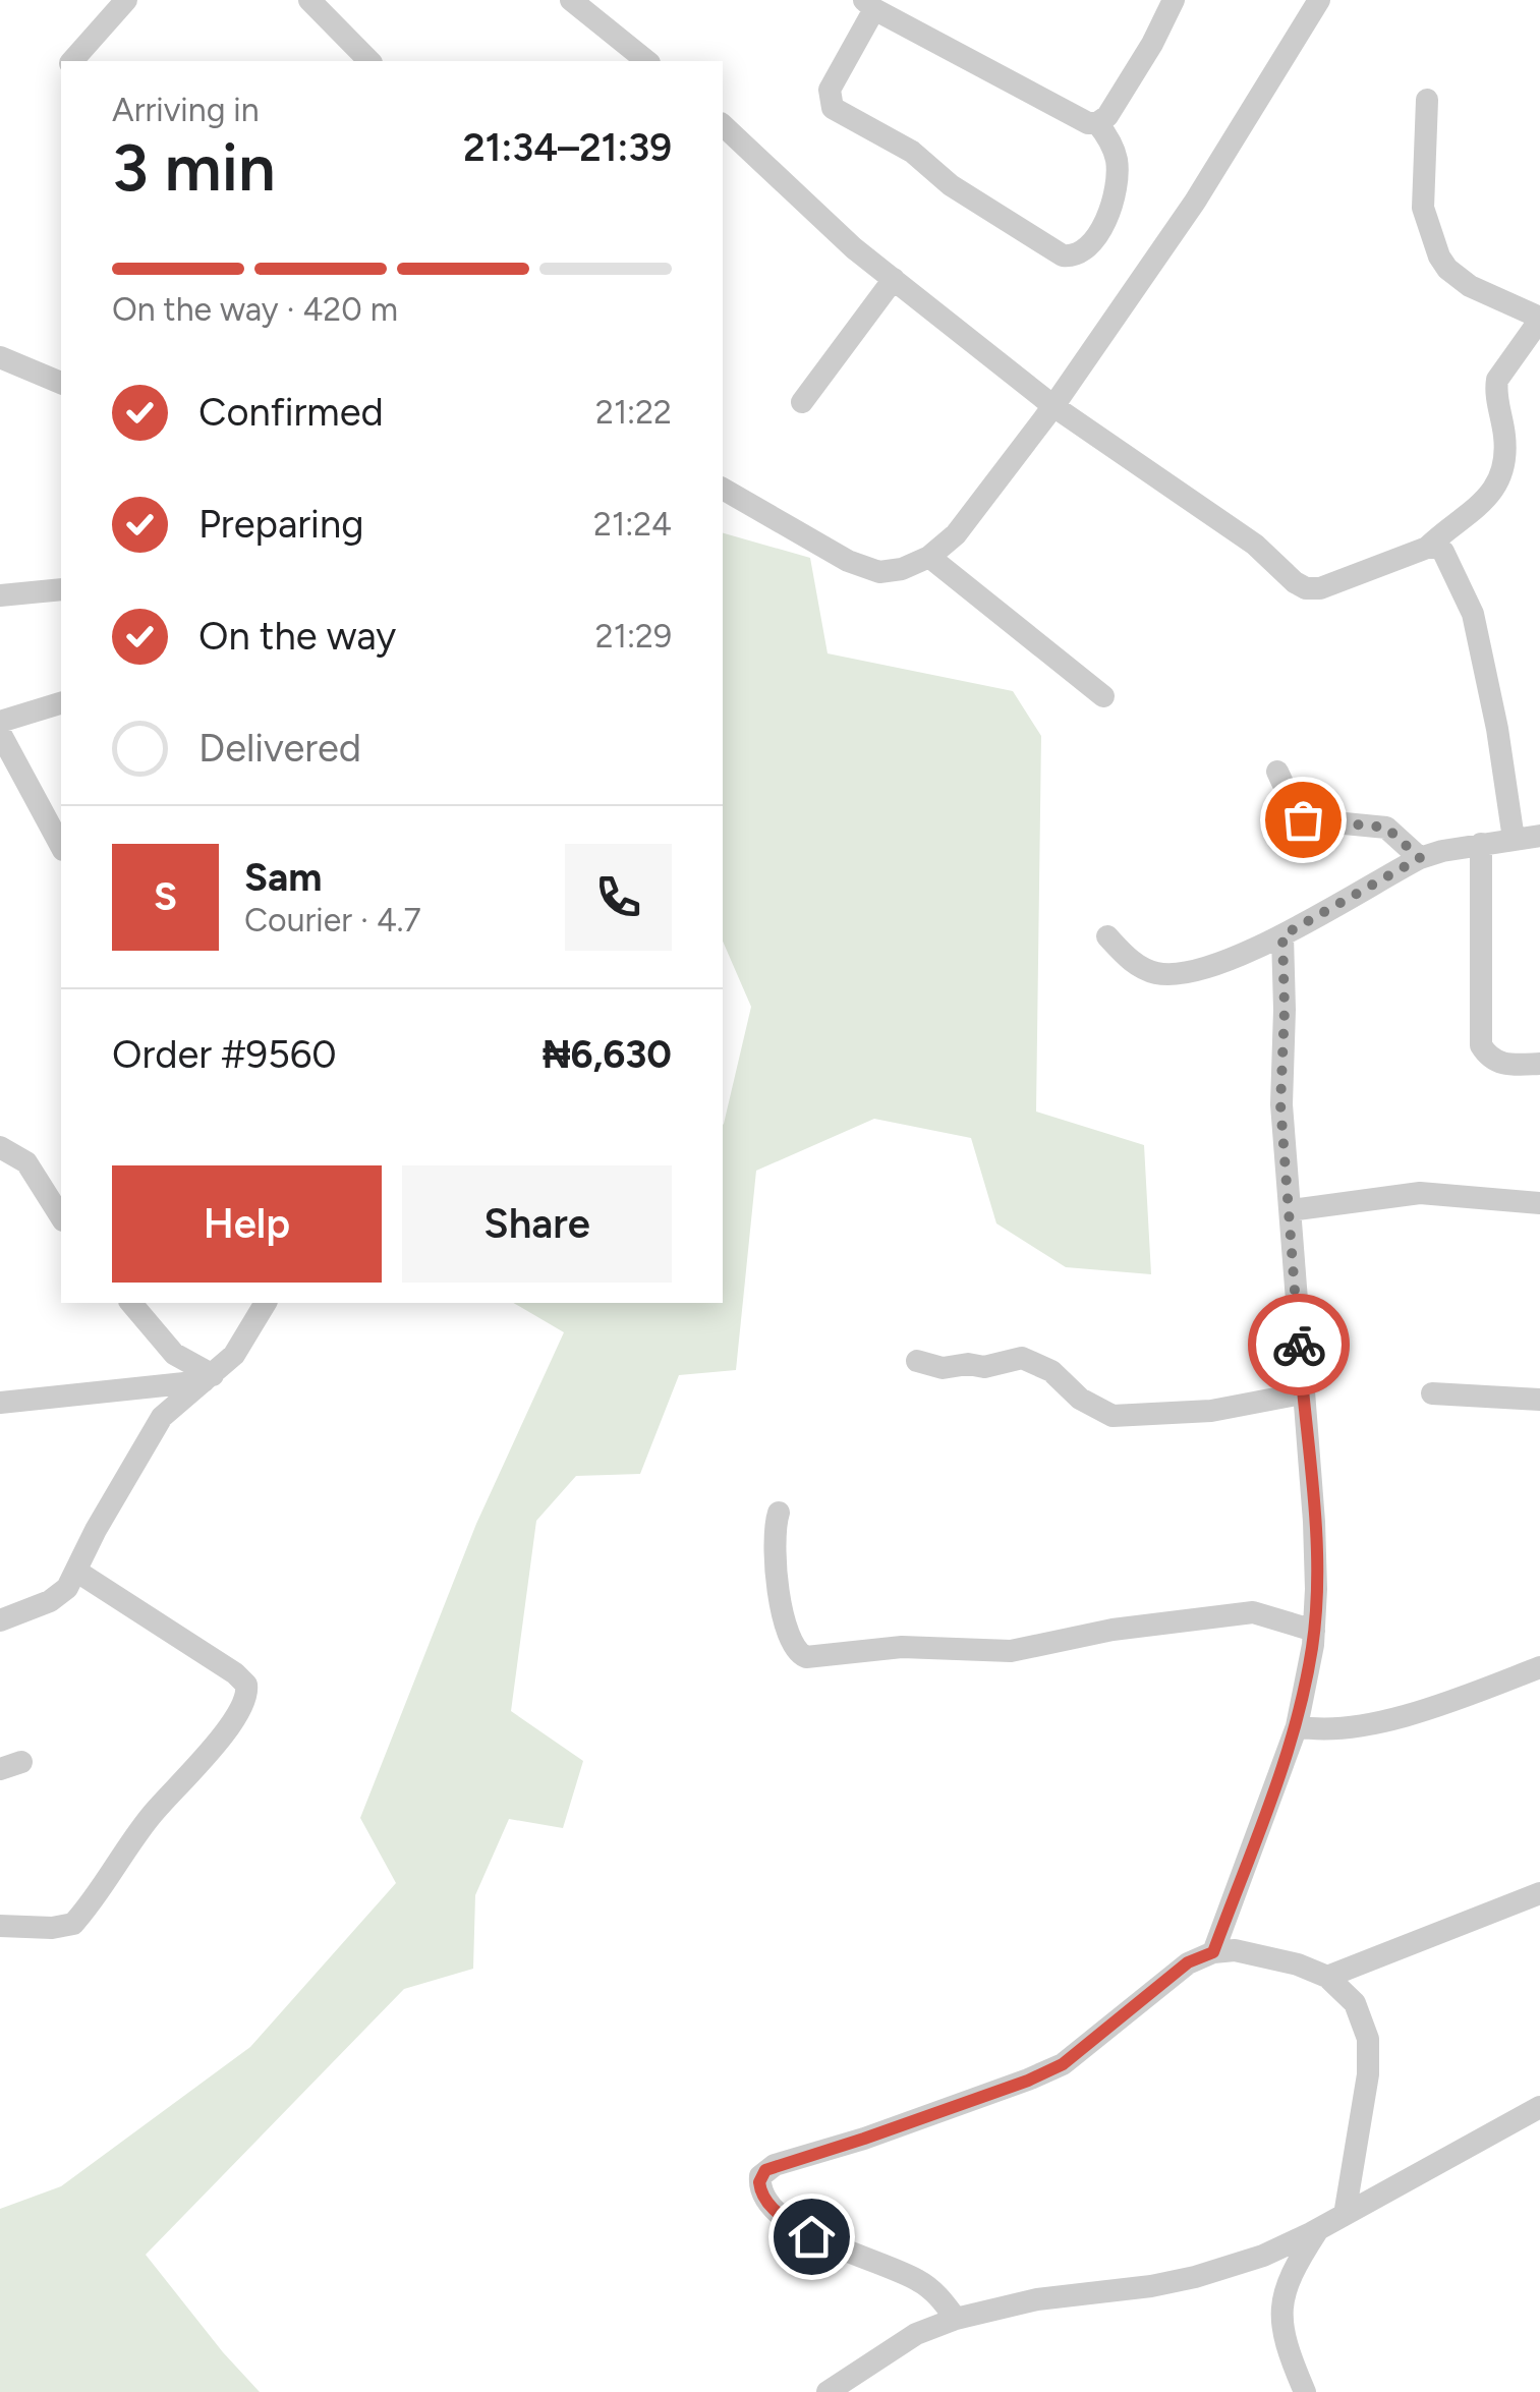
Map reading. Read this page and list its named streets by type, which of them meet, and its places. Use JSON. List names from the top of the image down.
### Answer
{
  "page": {
    "heading": ["3 min", "Arriving in", "21:34–21:39"],
    "panel": [
      "Sam",
      "Courier · 4.7",
      "Order #9560",
      "₦6,630"
    ],
    "bar": "On the way · 420 m",
    "list": [
      ["Confirmed", "21:22"],
      ["Preparing", "21:24"],
      ["On the way", "21:29"],
      "Delivered"
    ],
    "round": "S",
    "buttons": ["Help", "Share"]
  }
}
